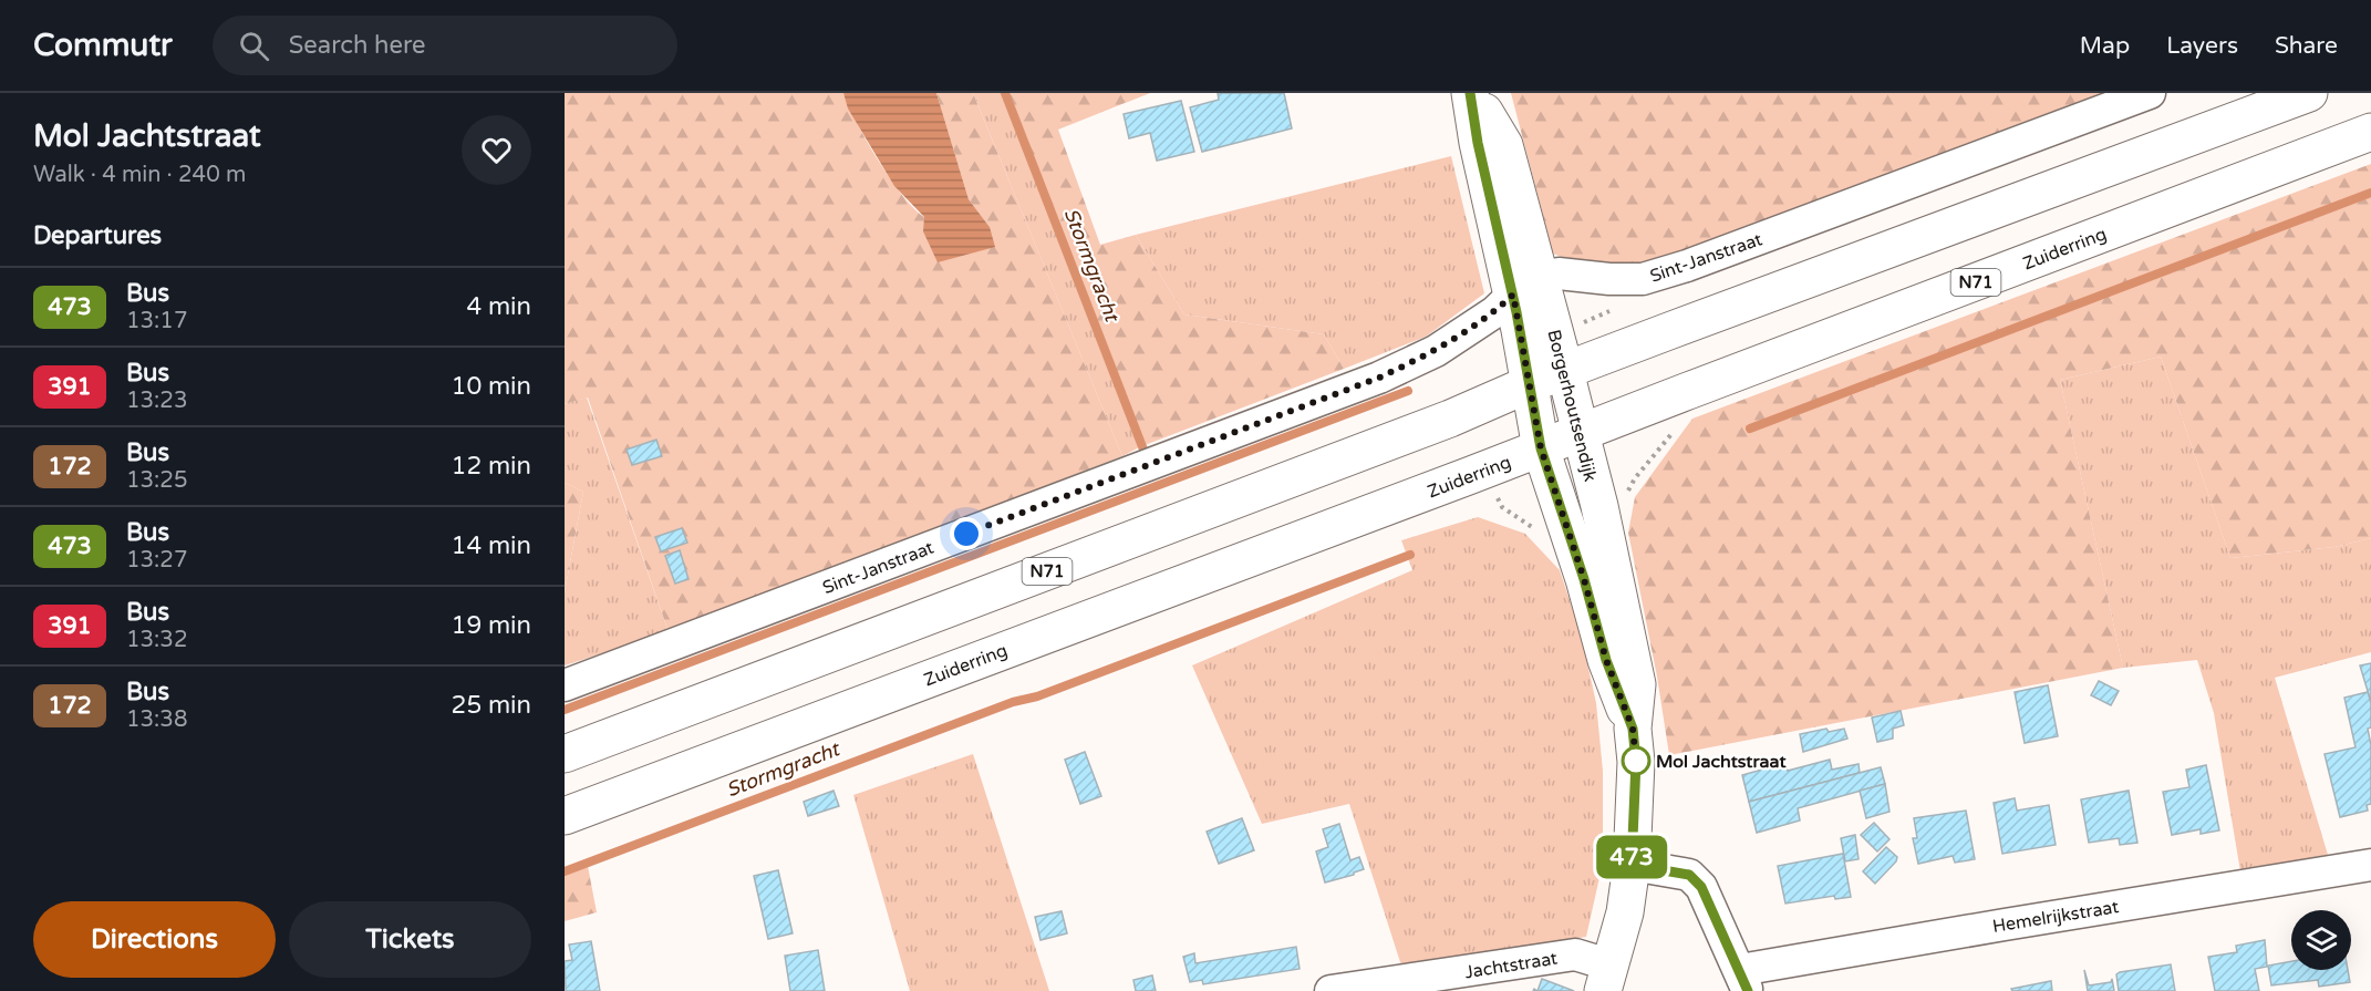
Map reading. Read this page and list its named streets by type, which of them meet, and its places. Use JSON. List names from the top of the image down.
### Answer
{
  "streets": {
    "main road": ["Zuiderring", "N71", "Borgerhoutsendijk"],
    "street": ["Sint-Janstraat", "Hemelrijkstraat", "Jachtstraat"]
  },
  "crossings": [
    ["Zuiderring", "Borgerhoutsendijk"],
    ["Sint-Janstraat", "Borgerhoutsendijk"],
    ["N71", "Borgerhoutsendijk"],
    ["Borgerhoutsendijk", "Jachtstraat"]
  ],
  "water": ["Stormgracht"],
  "places": ["Mol Jachtstraat"],
  "lines": ["bus line 473"],
  "page": {
    "header": "Commutr",
    "search": "Search here",
    "nav": ["Map", "Layers", "Share"],
    "heading": [
      ["Mol Jachtstraat", "Walk · 4 min · 240 m"],
      "Departures"
    ],
    "on_map": "473",
    "list": [
      {
        "mark": "473",
        "name": "Bus",
        "note": "13:17",
        "value": "4 min"
      },
      {
        "mark": "391",
        "name": "Bus",
        "note": "13:23",
        "value": "10 min"
      },
      {
        "mark": "172",
        "name": "Bus",
        "note": "13:25",
        "value": "12 min"
      },
      {
        "mark": "473",
        "name": "Bus",
        "note": "13:27",
        "value": "14 min"
      },
      {
        "mark": "391",
        "name": "Bus",
        "note": "13:32",
        "value": "19 min"
      },
      {
        "mark": "172",
        "name": "Bus",
        "note": "13:38",
        "value": "25 min"
      }
    ],
    "buttons": ["Directions", "Tickets"]
  }
}
